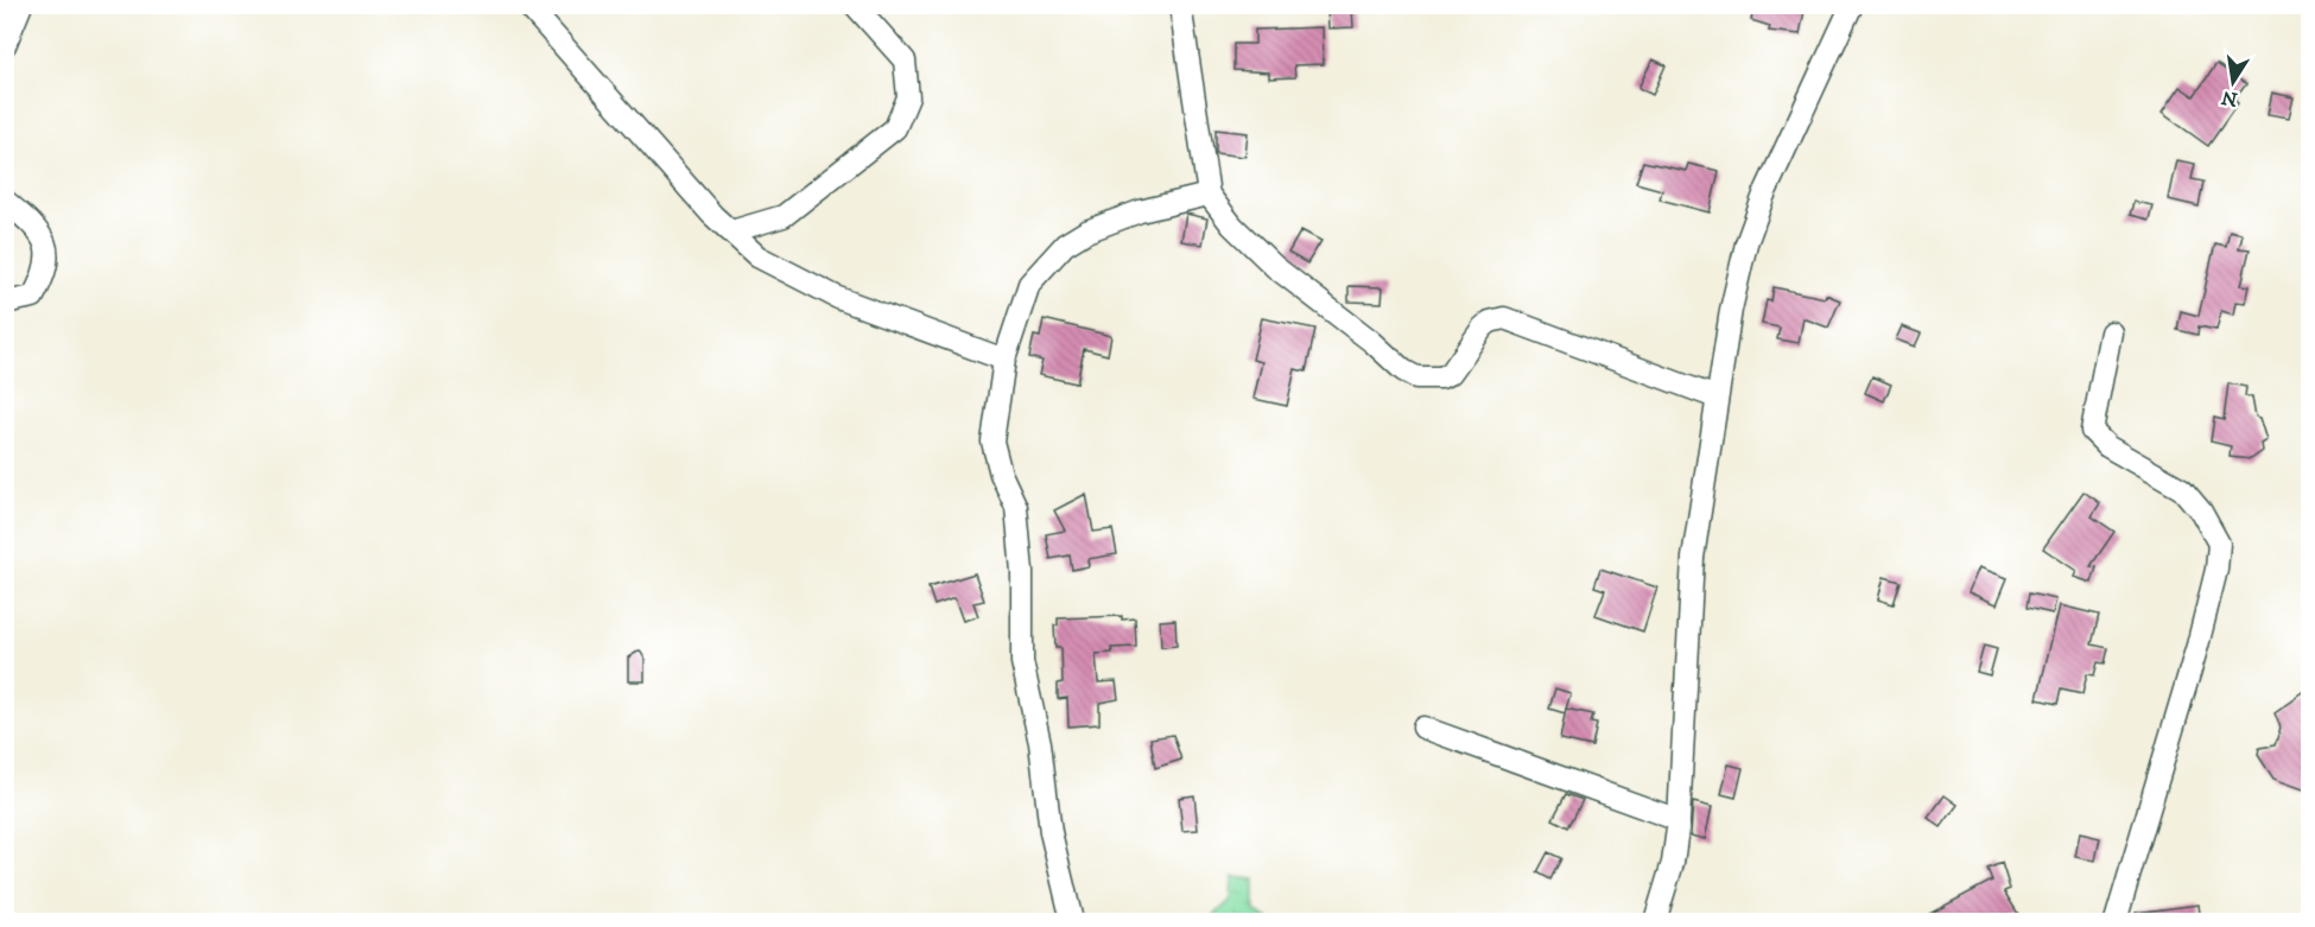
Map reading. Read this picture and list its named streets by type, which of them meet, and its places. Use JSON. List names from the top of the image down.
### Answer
{
  "north": "bottom"
}
